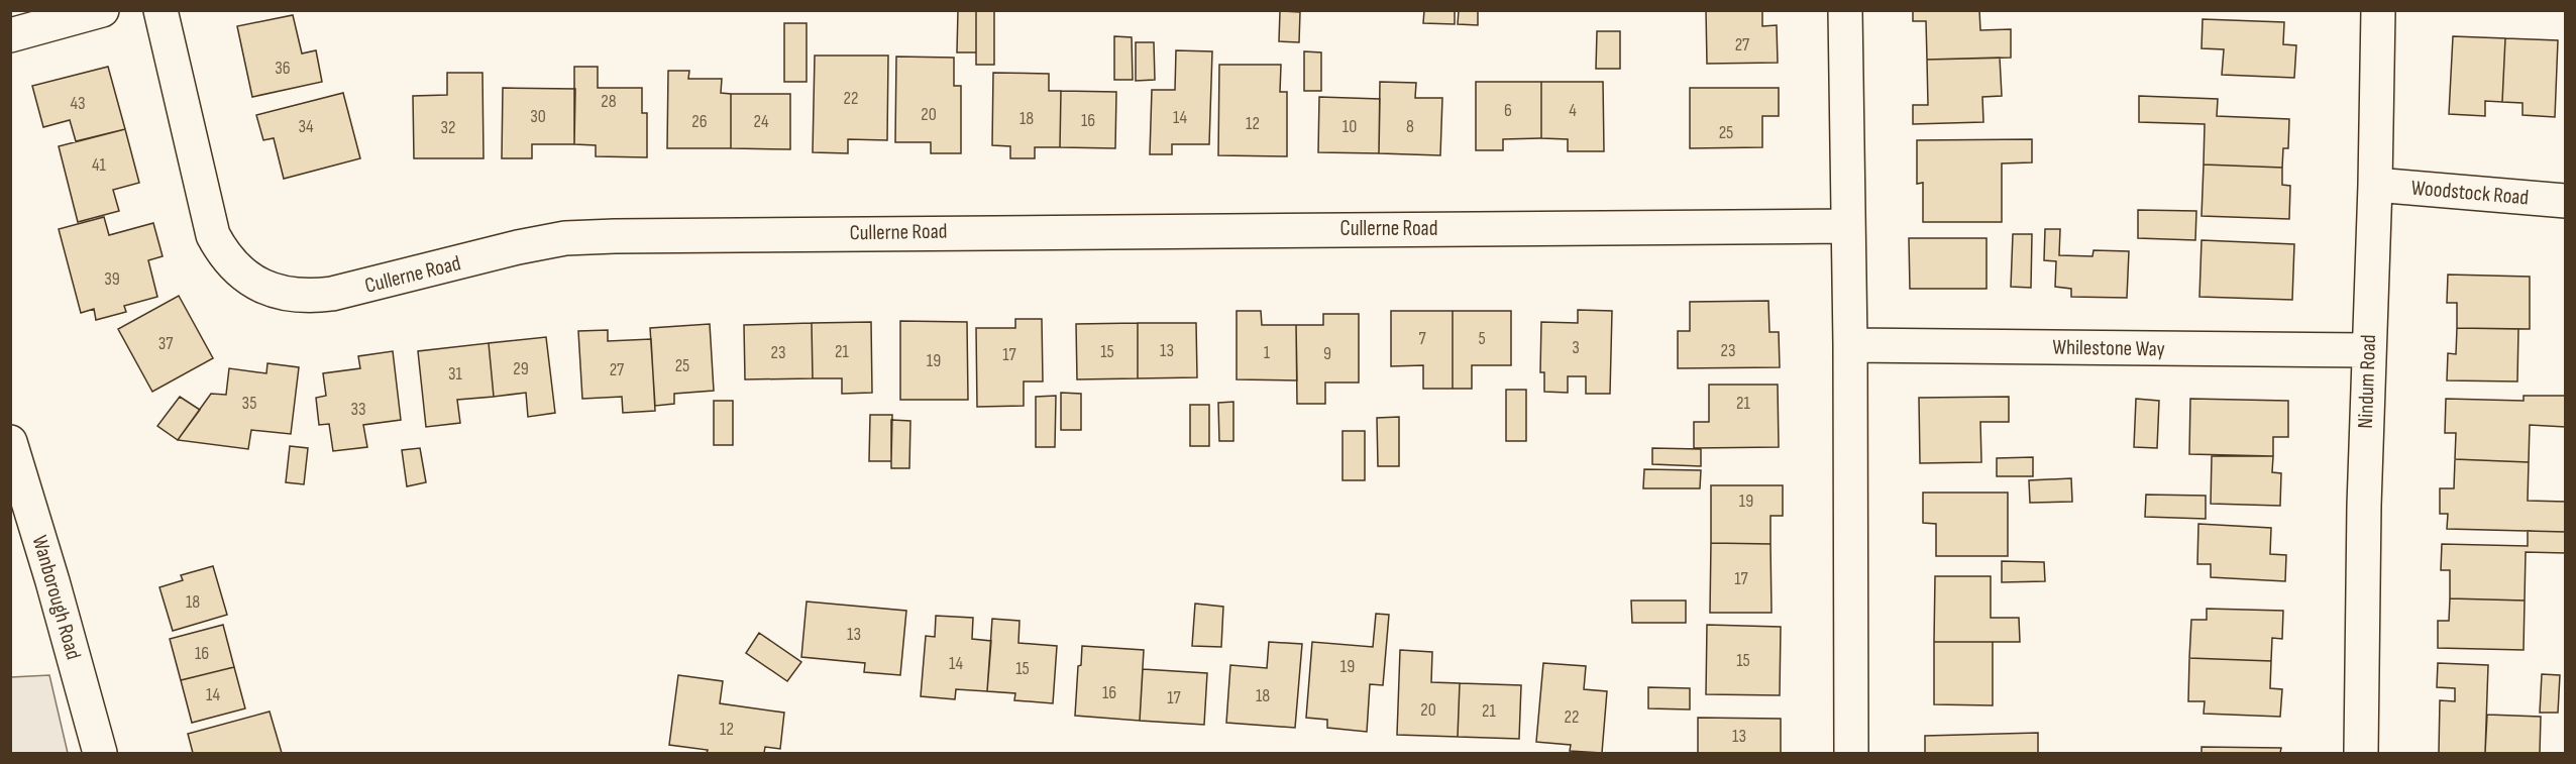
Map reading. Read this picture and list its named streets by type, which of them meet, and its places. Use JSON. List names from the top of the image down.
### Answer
{
  "streets": {
    "street": [
      "Woodstock Road",
      "Cullerne Road",
      "Whilestone Way",
      "Nindum Road",
      "Wanborough Road"
    ]
  },
  "crossings": [
    ["Woodstock Road", "Nindum Road"],
    ["Whilestone Way", "Nindum Road"]
  ],
  "house_numbers": [
    "27",
    "36",
    "22",
    "28",
    "43",
    "6",
    "4",
    "20",
    "30",
    "14",
    "18",
    "16",
    "26",
    "24",
    "12",
    "34",
    "10",
    "8",
    "32",
    "25",
    "41",
    "39",
    "7",
    "5",
    "37",
    "3",
    "13",
    "23",
    "21",
    "15",
    "23",
    "1",
    "9",
    "17",
    "19",
    "25",
    "29",
    "27",
    "31",
    "35",
    "21",
    "33",
    "19",
    "17",
    "18",
    "13",
    "16",
    "15",
    "14",
    "19",
    "15",
    "16",
    "14",
    "18",
    "17",
    "20",
    "21",
    "22",
    "12",
    "13"
  ]
}
